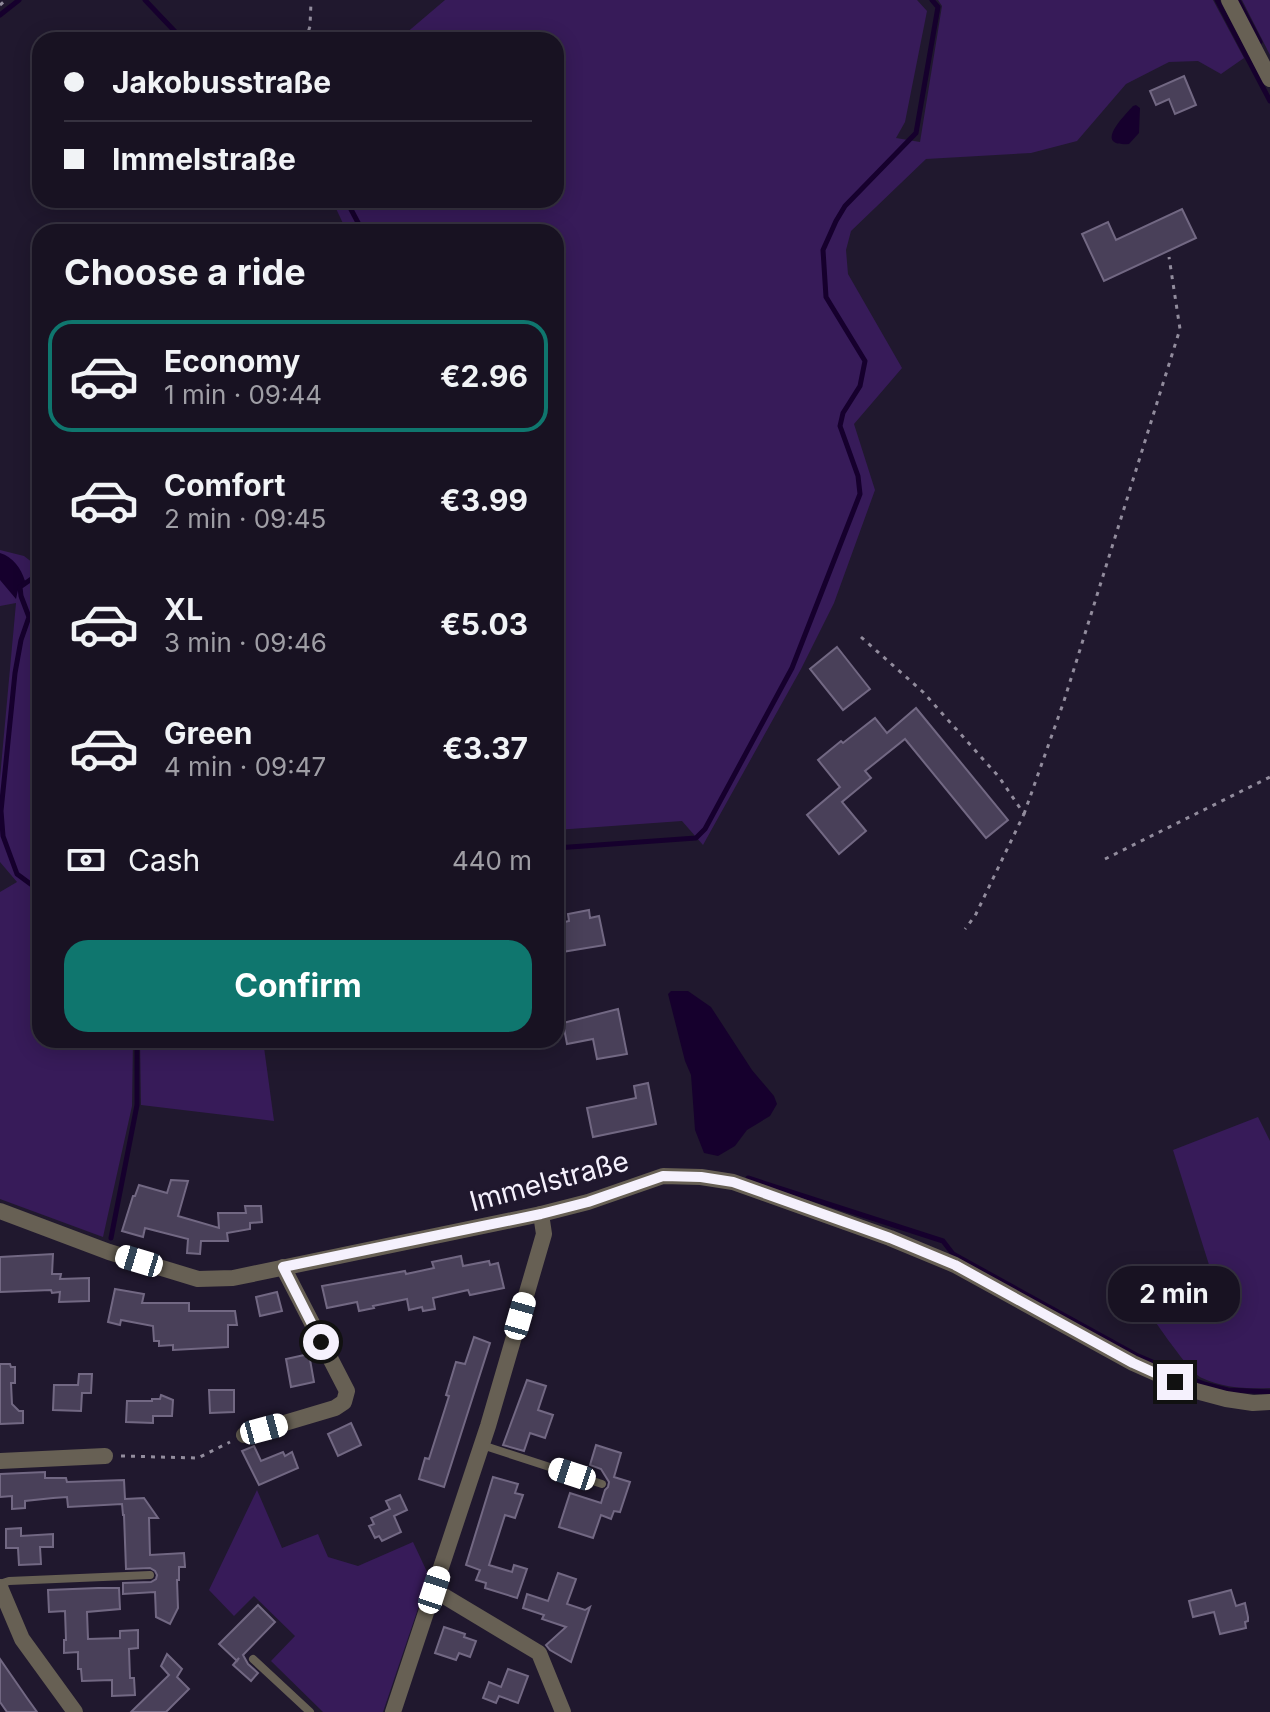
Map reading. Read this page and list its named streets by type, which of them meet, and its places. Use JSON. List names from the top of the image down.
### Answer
{
  "streets": {
    "street": ["Immelstraße"]
  },
  "page": {
    "banner": ["Jakobusstraße", "Immelstraße"],
    "heading": "Choose a ride",
    "list": [
      {
        "name": "Economy",
        "note": "1 min · 09:44",
        "value": "€2.96"
      },
      {
        "name": "Comfort",
        "note": "2 min · 09:45",
        "value": "€3.99"
      },
      {
        "name": "XL",
        "note": "3 min · 09:46",
        "value": "€5.03"
      },
      {
        "name": "Green",
        "note": "4 min · 09:47",
        "value": "€3.37"
      }
    ],
    "pay": ["Cash", "440 m"],
    "buttons": "Confirm",
    "bubble": "2 min"
  }
}
